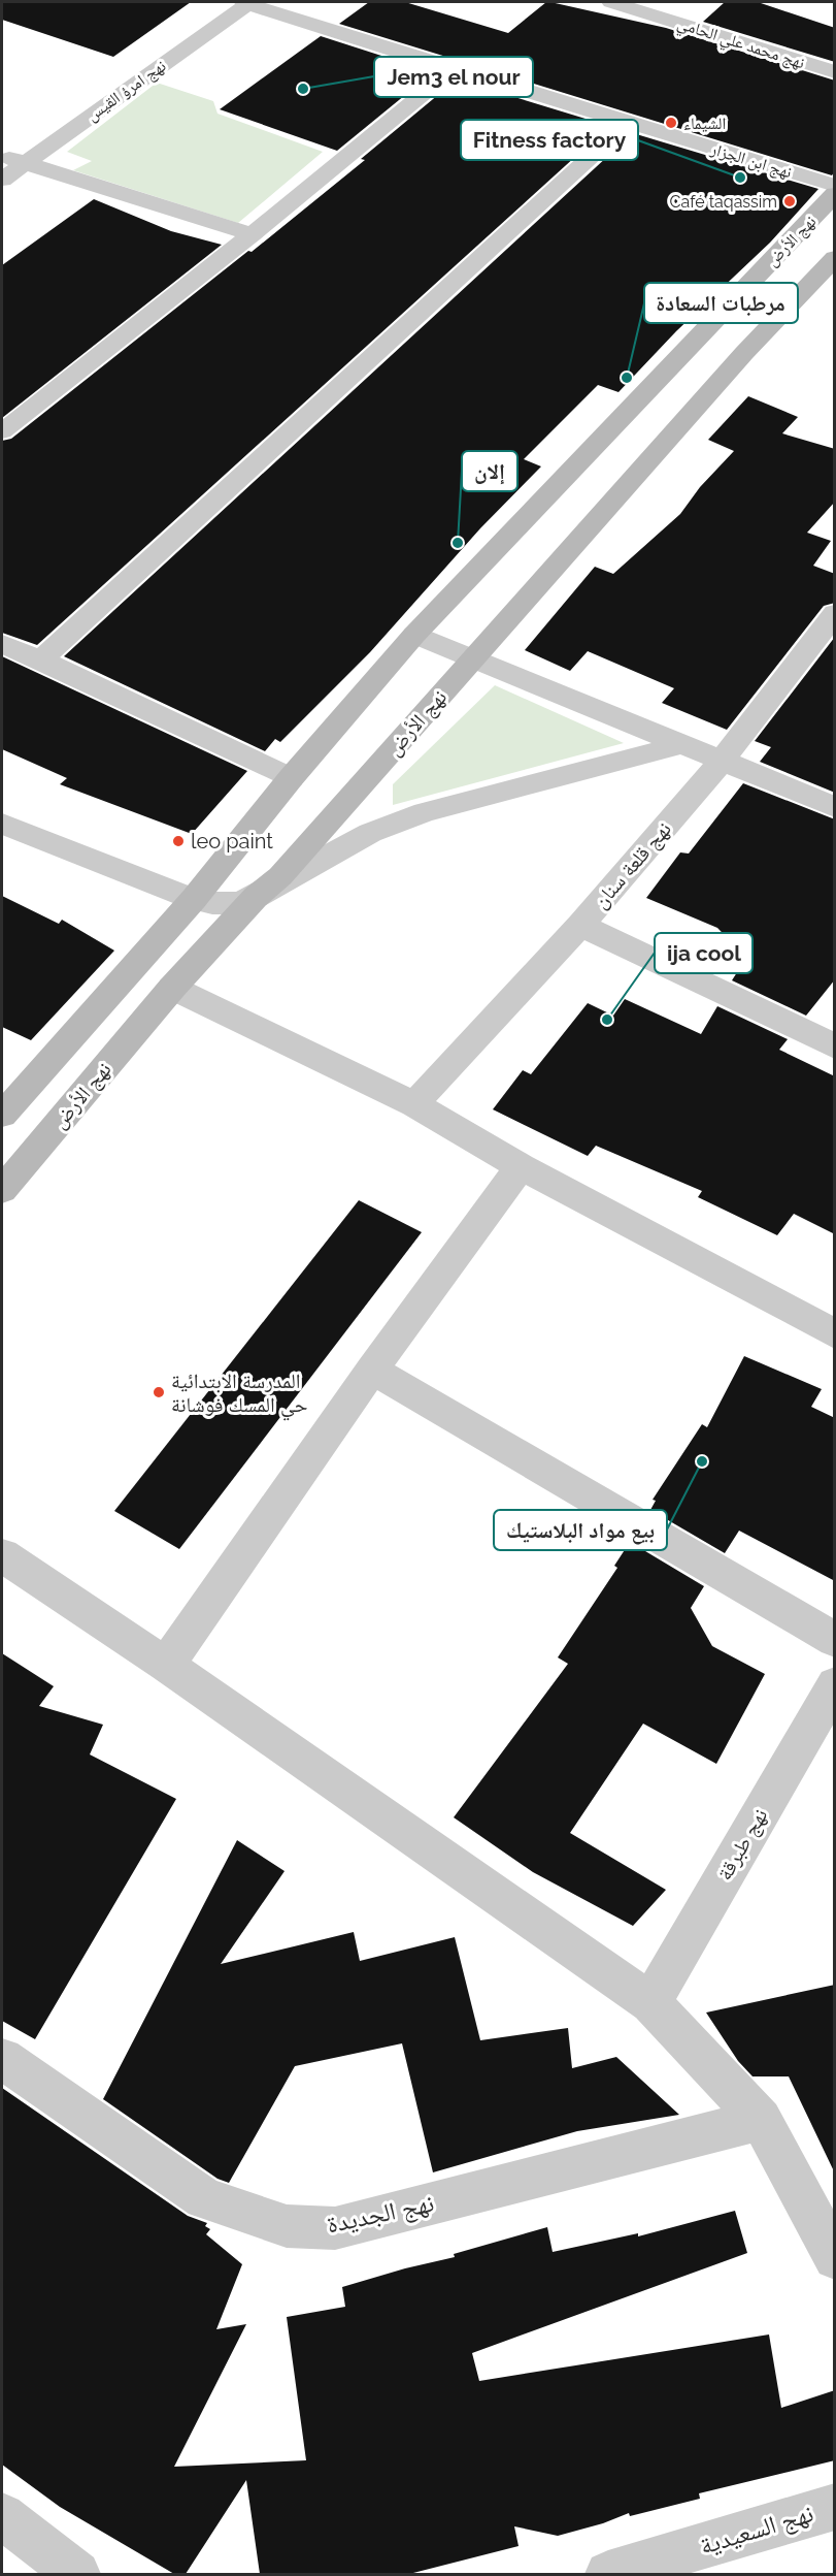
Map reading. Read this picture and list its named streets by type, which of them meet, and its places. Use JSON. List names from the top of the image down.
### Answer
{
  "streets": {
    "street": [
      "نهج محمد علي الحامي",
      "نهج امرؤ القيس",
      "نهج ابن الجزار",
      "نهج الأرض",
      "نهج قلعة سنان",
      "نهج طبرقة",
      "نهج الجديدة",
      "نهج السعيدية"
    ]
  },
  "crossings": [
    ["نهج امرؤ القيس", "نهج ابن الجزار"]
  ],
  "places": [
    "Jem3 el nour",
    "الشيماء",
    "Fitness factory",
    "Café taqassim",
    "مرطبات السعادة",
    "إلان",
    "leo paint",
    "ija cool",
    "المدرسة الابتدائية حي المسك فوشانة",
    "بيع مواد البلاستيك"
  ]
}
